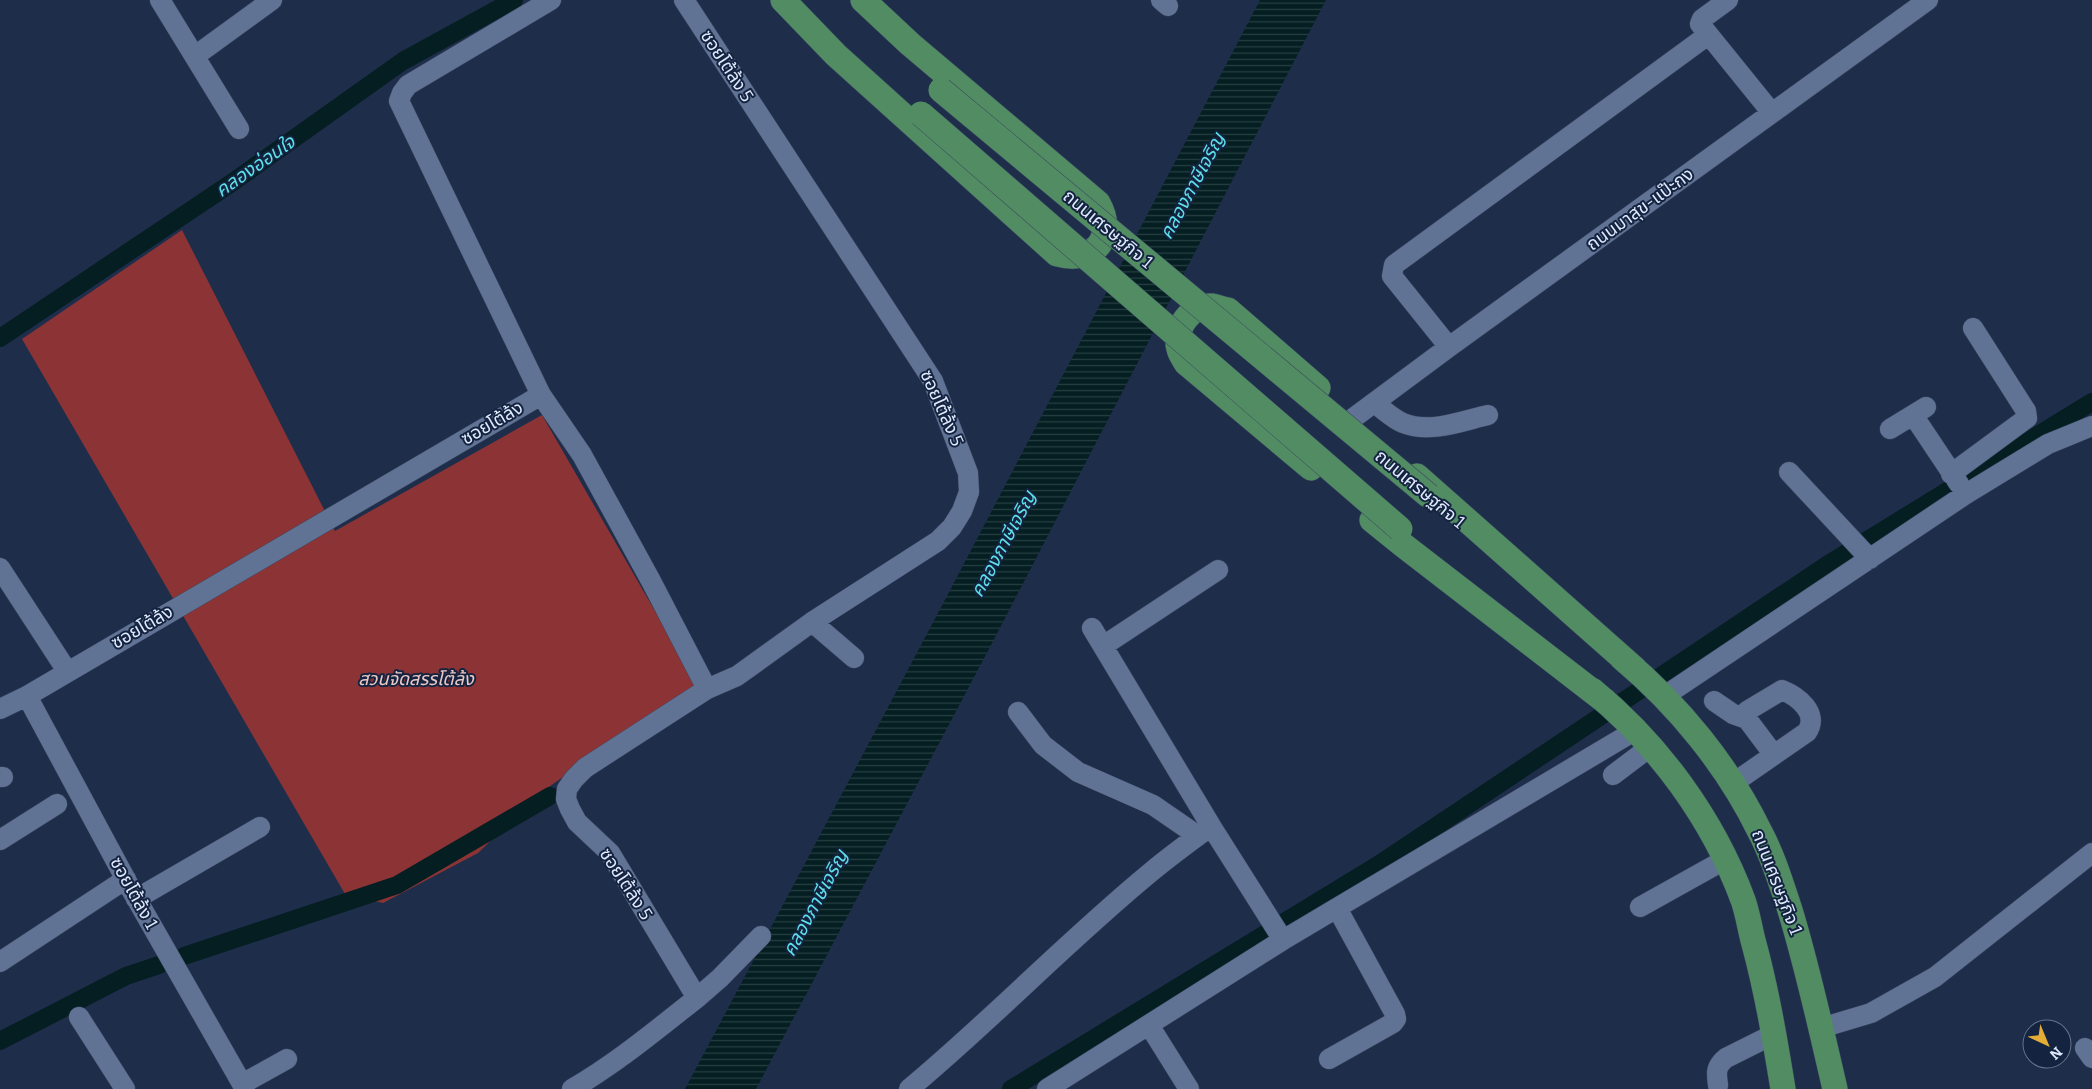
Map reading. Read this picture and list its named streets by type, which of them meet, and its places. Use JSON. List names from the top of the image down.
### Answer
{
  "streets": {
    "main road": ["ถนนเศรษฐกิจ 1"],
    "street": [
      "ซอยโต้ล้ง 5",
      "ถนนมาสุข-แป๊ะกง",
      "ซอยโต้ล้ง",
      "ซอยโต้ล้ง 1"
    ]
  },
  "crossings": [
    ["ซอยโต้ล้ง", "ซอยโต้ล้ง 1"]
  ],
  "water": ["คลองอ่อนใจ", "คลองภาษีเจริญ"],
  "parks": ["สวนจัดสรรโต้ล้ง"],
  "north": "bottom right"
}
